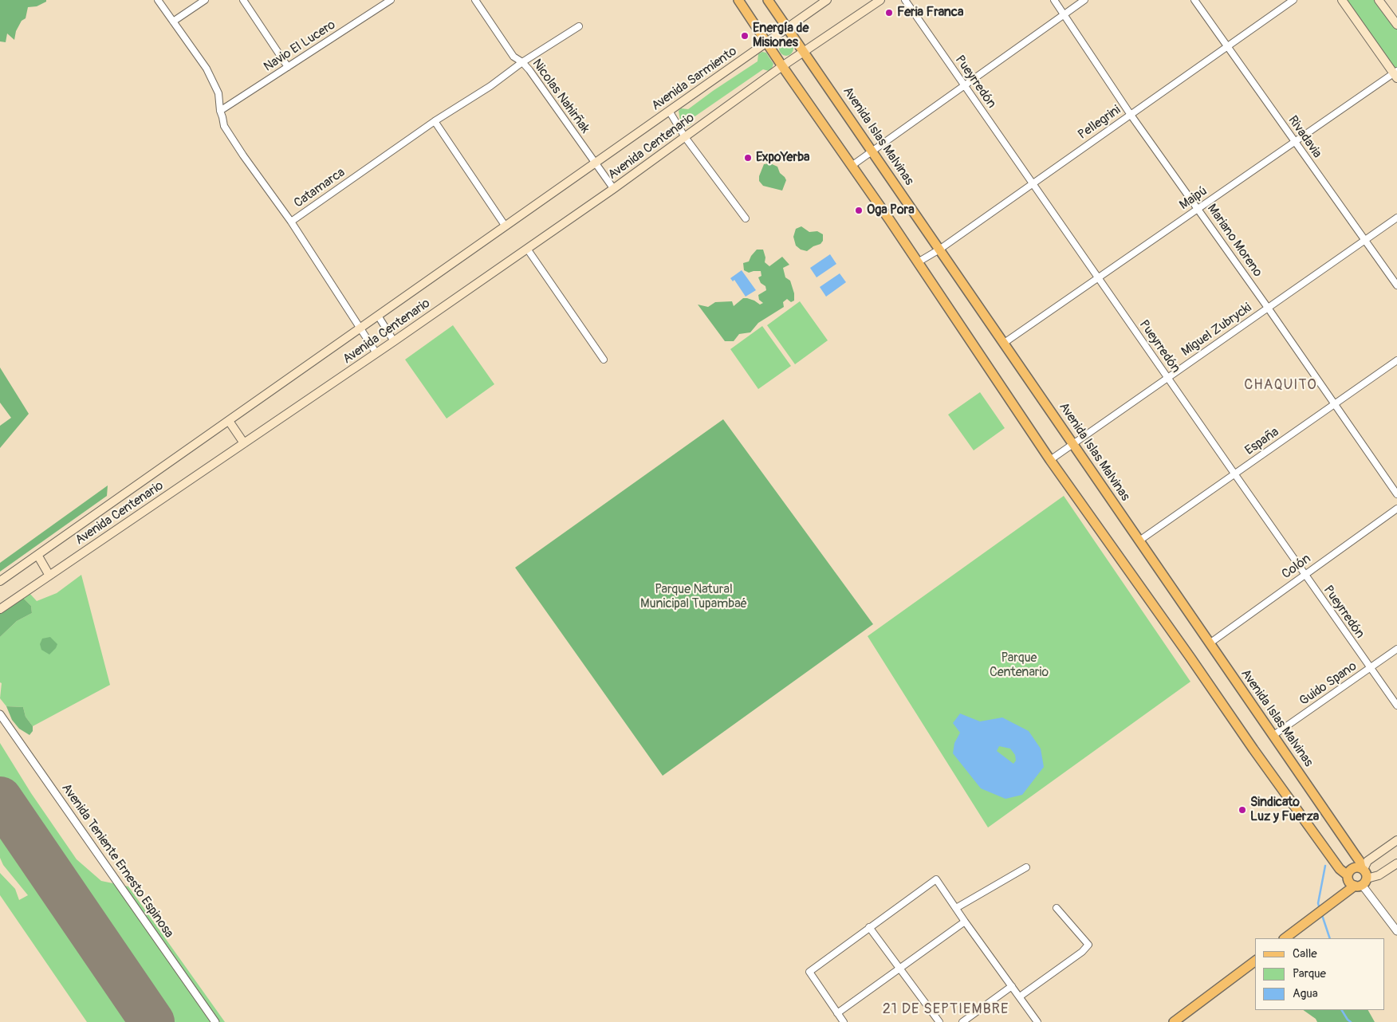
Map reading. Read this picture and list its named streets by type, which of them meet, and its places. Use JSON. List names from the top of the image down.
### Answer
{
  "streets": {
    "main road": ["Avenida Sarmiento", "Avenida Islas Malvinas", "Avenida Centenario"],
    "street": [
      "Navio El Lucero",
      "Pueyrredón",
      "Nicolas Nahirñak",
      "Pellegrini",
      "Rivadavia",
      "Catamarca",
      "Maipú",
      "Mariano Moreno",
      "Miguel Zubrycki",
      "España",
      "Colón",
      "Guido Spano",
      "Avenida Teniente Ernesto Espinosa"
    ]
  },
  "crossings": [
    ["Navio El Lucero", "Catamarca"],
    ["Avenida Sarmiento", "Nicolas Nahirñak"],
    ["Avenida Sarmiento", "Avenida Islas Malvinas"],
    ["Avenida Sarmiento", "Avenida Centenario"],
    ["Pueyrredón", "Pellegrini"],
    ["Pueyrredón", "Maipú"],
    ["Pueyrredón", "Miguel Zubrycki"],
    ["Pueyrredón", "España"],
    ["Pueyrredón", "Colón"],
    ["Pueyrredón", "Guido Spano"],
    ["Nicolas Nahirñak", "Avenida Centenario"],
    ["Nicolas Nahirñak", "Catamarca"],
    ["Pellegrini", "Avenida Islas Malvinas"],
    ["Pellegrini", "Rivadavia"],
    ["Pellegrini", "Mariano Moreno"],
    ["Avenida Islas Malvinas", "Maipú"],
    ["Avenida Islas Malvinas", "Miguel Zubrycki"],
    ["Avenida Islas Malvinas", "España"],
    ["Avenida Islas Malvinas", "Colón"],
    ["Avenida Islas Malvinas", "Guido Spano"],
    ["Rivadavia", "Maipú"],
    ["Rivadavia", "Miguel Zubrycki"],
    ["Maipú", "Mariano Moreno"],
    ["Mariano Moreno", "Miguel Zubrycki"],
    ["Mariano Moreno", "España"]
  ],
  "districts": ["CHAQUITO", "21 DE SEPTIEMBRE"],
  "parks": ["Parque Natural Municipal Tupambaé", "Parque Centenario"],
  "places": [
    "Feria Franca",
    "Energía de Misiones",
    "ExpoYerba",
    "Oga Pora",
    "Sindicato Luz y Fuerza"
  ],
  "legend": ["Calle", "Parque", "Agua"]
}
